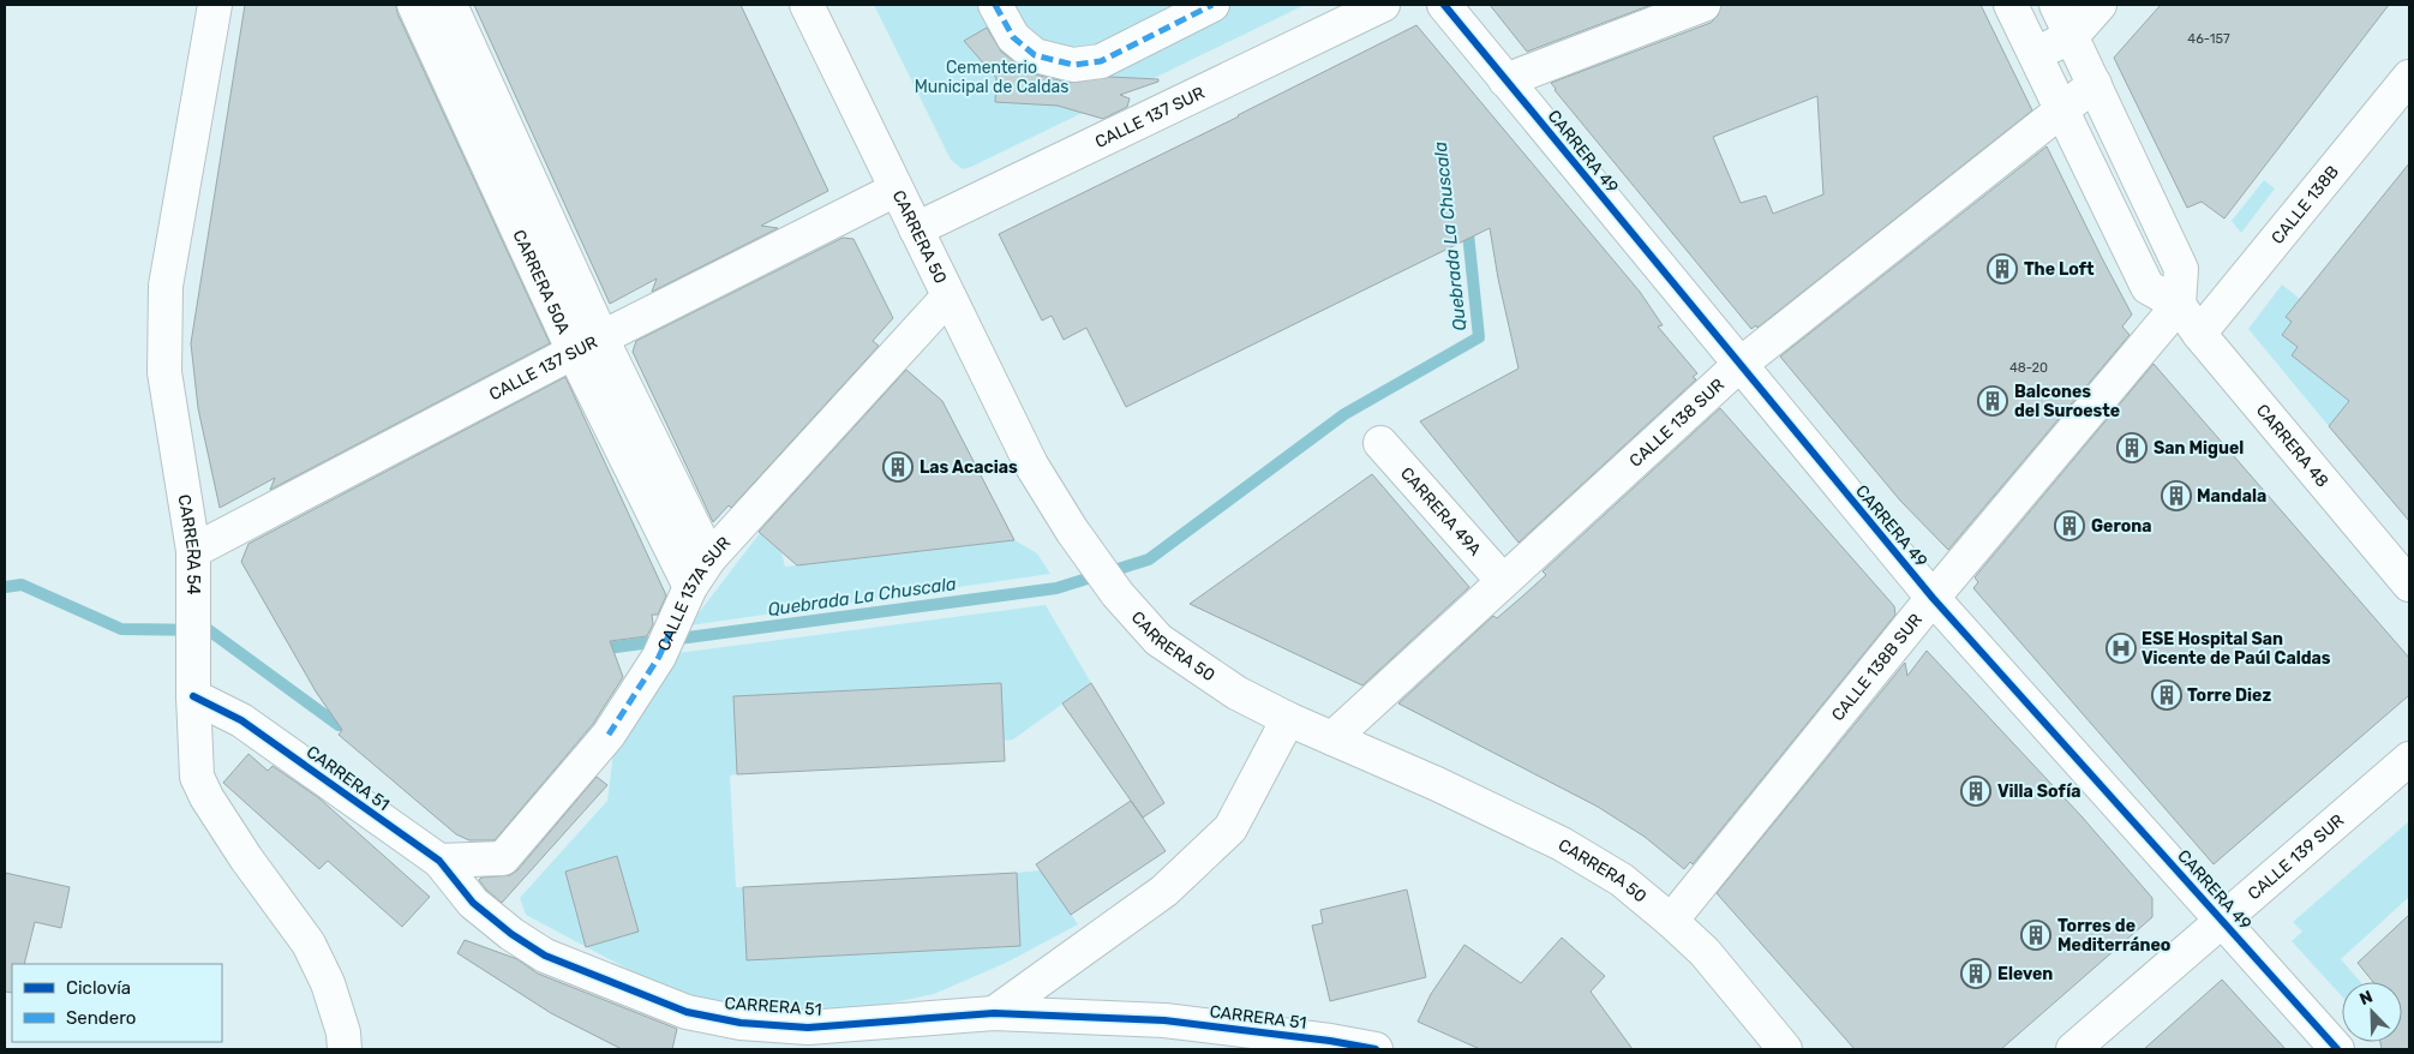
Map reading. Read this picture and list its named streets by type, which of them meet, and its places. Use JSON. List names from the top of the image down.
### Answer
{
  "streets": {
    "street": [
      "CALLE 137 SUR",
      "CARRERA 49",
      "CALLE 138B",
      "CARRERA 50",
      "CARRERA 50A",
      "CALLE 138 SUR",
      "CARRERA 48",
      "CARRERA 49A",
      "CARRERA 54",
      "CALLE 137A SUR",
      "CALLE 138B SUR",
      "CARRERA 51",
      "CALLE 139 SUR"
    ]
  },
  "crossings": [
    ["CALLE 137 SUR", "CARRERA 50"],
    ["CALLE 137 SUR", "CARRERA 50A"],
    ["CALLE 137 SUR", "CARRERA 54"],
    ["CARRERA 49", "CALLE 138 SUR"],
    ["CARRERA 49", "CALLE 138B SUR"],
    ["CARRERA 49", "CALLE 139 SUR"],
    ["CALLE 138B", "CARRERA 48"],
    ["CARRERA 50", "CALLE 138 SUR"],
    ["CARRERA 50", "CALLE 137A SUR"],
    ["CARRERA 50", "CALLE 138B SUR"],
    ["CARRERA 50A", "CALLE 137A SUR"],
    ["CALLE 138 SUR", "CARRERA 48"],
    ["CALLE 138 SUR", "CARRERA 49A"],
    ["CARRERA 48", "CALLE 138B SUR"],
    ["CARRERA 54", "CARRERA 51"],
    ["CALLE 137A SUR", "CARRERA 51"]
  ],
  "water": ["Quebrada La Chuscala"],
  "parks": ["Cementerio Municipal de Caldas"],
  "places": {
    "building": [
      "The Loft",
      "Balcones del Suroeste",
      "San Miguel",
      "Las Acacias",
      "Mandala",
      "Gerona",
      "Torre Diez",
      "Villa Sofía",
      "Torres de Mediterráneo",
      "Eleven"
    ],
    "hospital": ["ESE Hospital San Vicente de Paúl Caldas"]
  },
  "house_numbers": ["46-157", "48-20"],
  "legend": ["Ciclovía", "Sendero"],
  "north": "top left"
}
